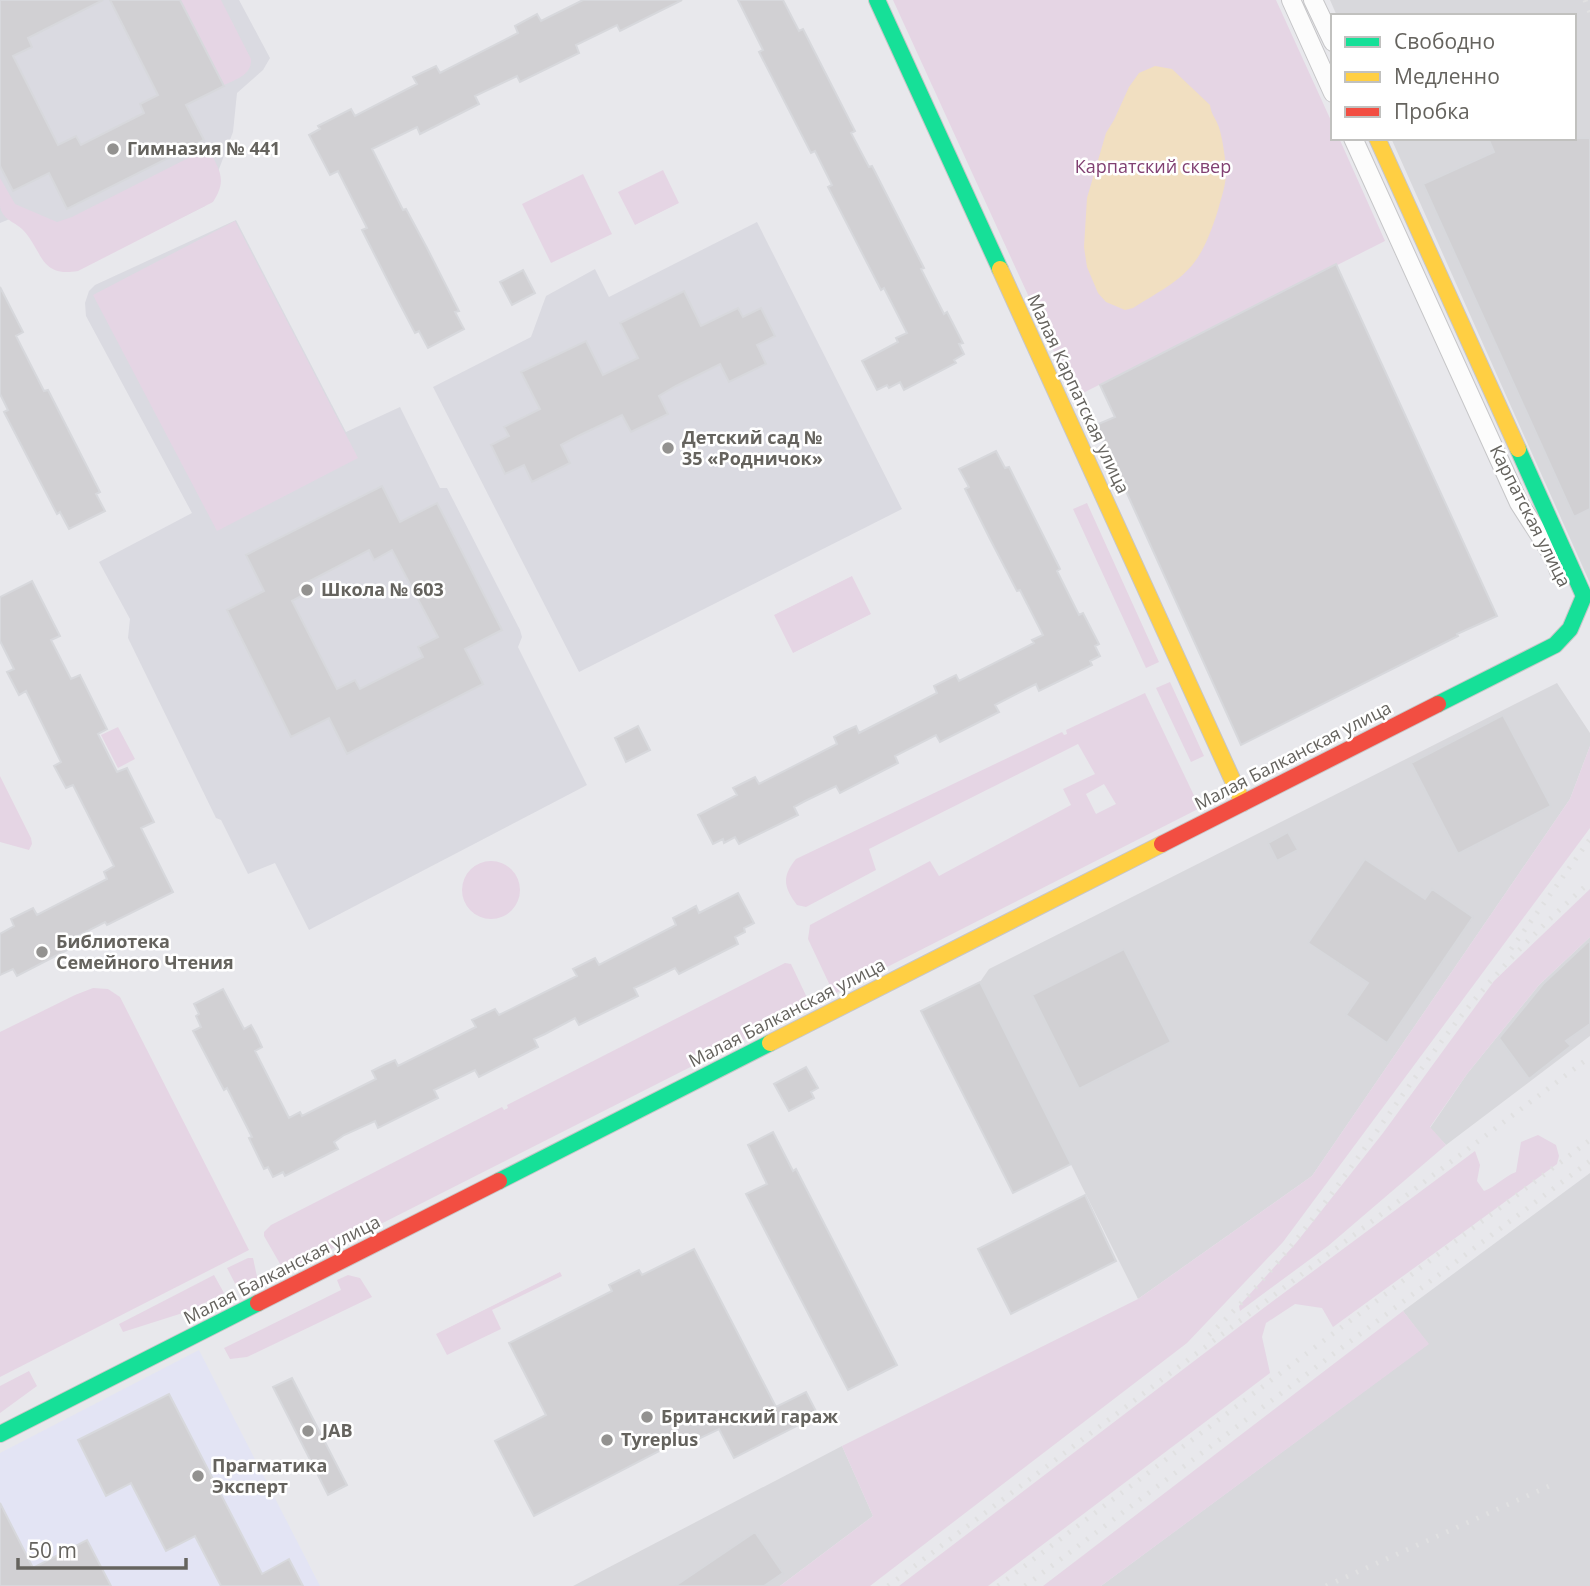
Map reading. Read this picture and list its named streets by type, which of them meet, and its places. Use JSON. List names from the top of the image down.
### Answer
{
  "streets": {
    "street": ["Малая Карпатская улица", "Карпатская улица", "Малая Балканская улица"]
  },
  "crossings": [
    ["Малая Карпатская улица", "Малая Балканская улица"],
    ["Карпатская улица", "Малая Балканская улица"]
  ],
  "parks": ["Карпатский сквер"],
  "places": [
    "Гимназия № 441",
    "Детский сад № 35 «Родничок»",
    "Школа № 603",
    "Библиотека Семейного Чтения",
    "Британский гараж",
    "JAB",
    "Tyreplus",
    "Прагматика Эксперт"
  ],
  "legend": ["Свободно", "Медленно", "Пробка"],
  "scale_bar": "50 m"
}
